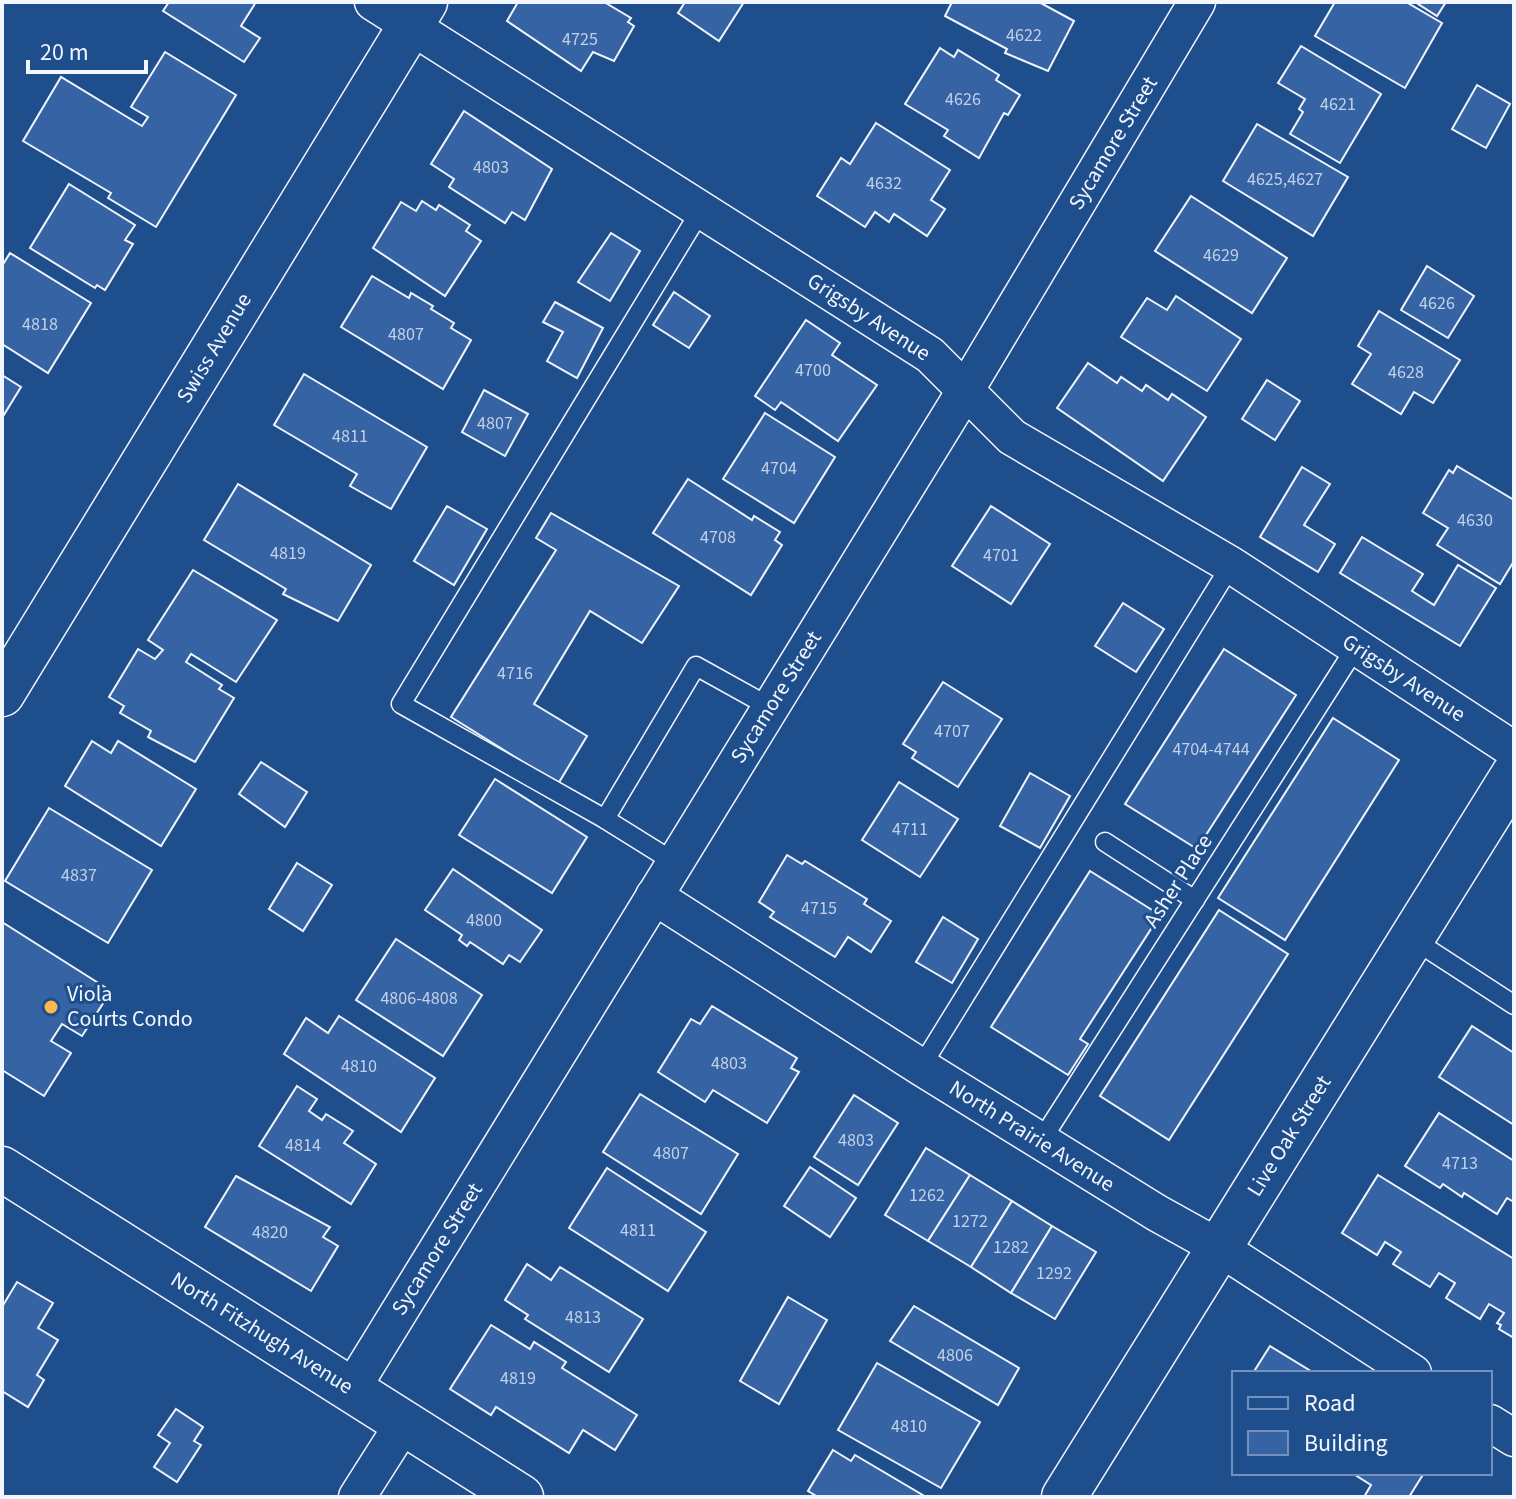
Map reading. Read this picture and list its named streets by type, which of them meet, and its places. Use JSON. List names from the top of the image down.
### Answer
{
  "streets": {
    "street": [
      "Sycamore Street",
      "Grigsby Avenue",
      "Swiss Avenue",
      "North Prairie Avenue",
      "Live Oak Street",
      "North Fitzhugh Avenue"
    ],
    "lane": ["Asher Place"]
  },
  "crossings": [
    ["Sycamore Street", "Grigsby Avenue"],
    ["Sycamore Street", "North Prairie Avenue"],
    ["Sycamore Street", "North Fitzhugh Avenue"],
    ["Grigsby Avenue", "Swiss Avenue"],
    ["Grigsby Avenue", "Asher Place"],
    ["Asher Place", "North Prairie Avenue"],
    ["North Prairie Avenue", "Live Oak Street"]
  ],
  "places": ["Viola Courts Condo"],
  "house_numbers": [
    "4622",
    "4725",
    "4626",
    "4621",
    "4803",
    "4625,4627",
    "4632",
    "4629",
    "4626",
    "4818",
    "4807",
    "4700",
    "4628",
    "4807",
    "4811",
    "4704",
    "4630",
    "4708",
    "4819",
    "4701",
    "4716",
    "4707",
    "4704-4744",
    "4711",
    "4837",
    "4715",
    "4800",
    "4806-4808",
    "4803",
    "4810",
    "4803",
    "4814",
    "4807",
    "4713",
    "1262",
    "1272",
    "4811",
    "4820",
    "1282",
    "1292",
    "4813",
    "4806",
    "4819",
    "4810"
  ],
  "legend": ["Road", "Building"],
  "scale_bar": "20 m"
}
